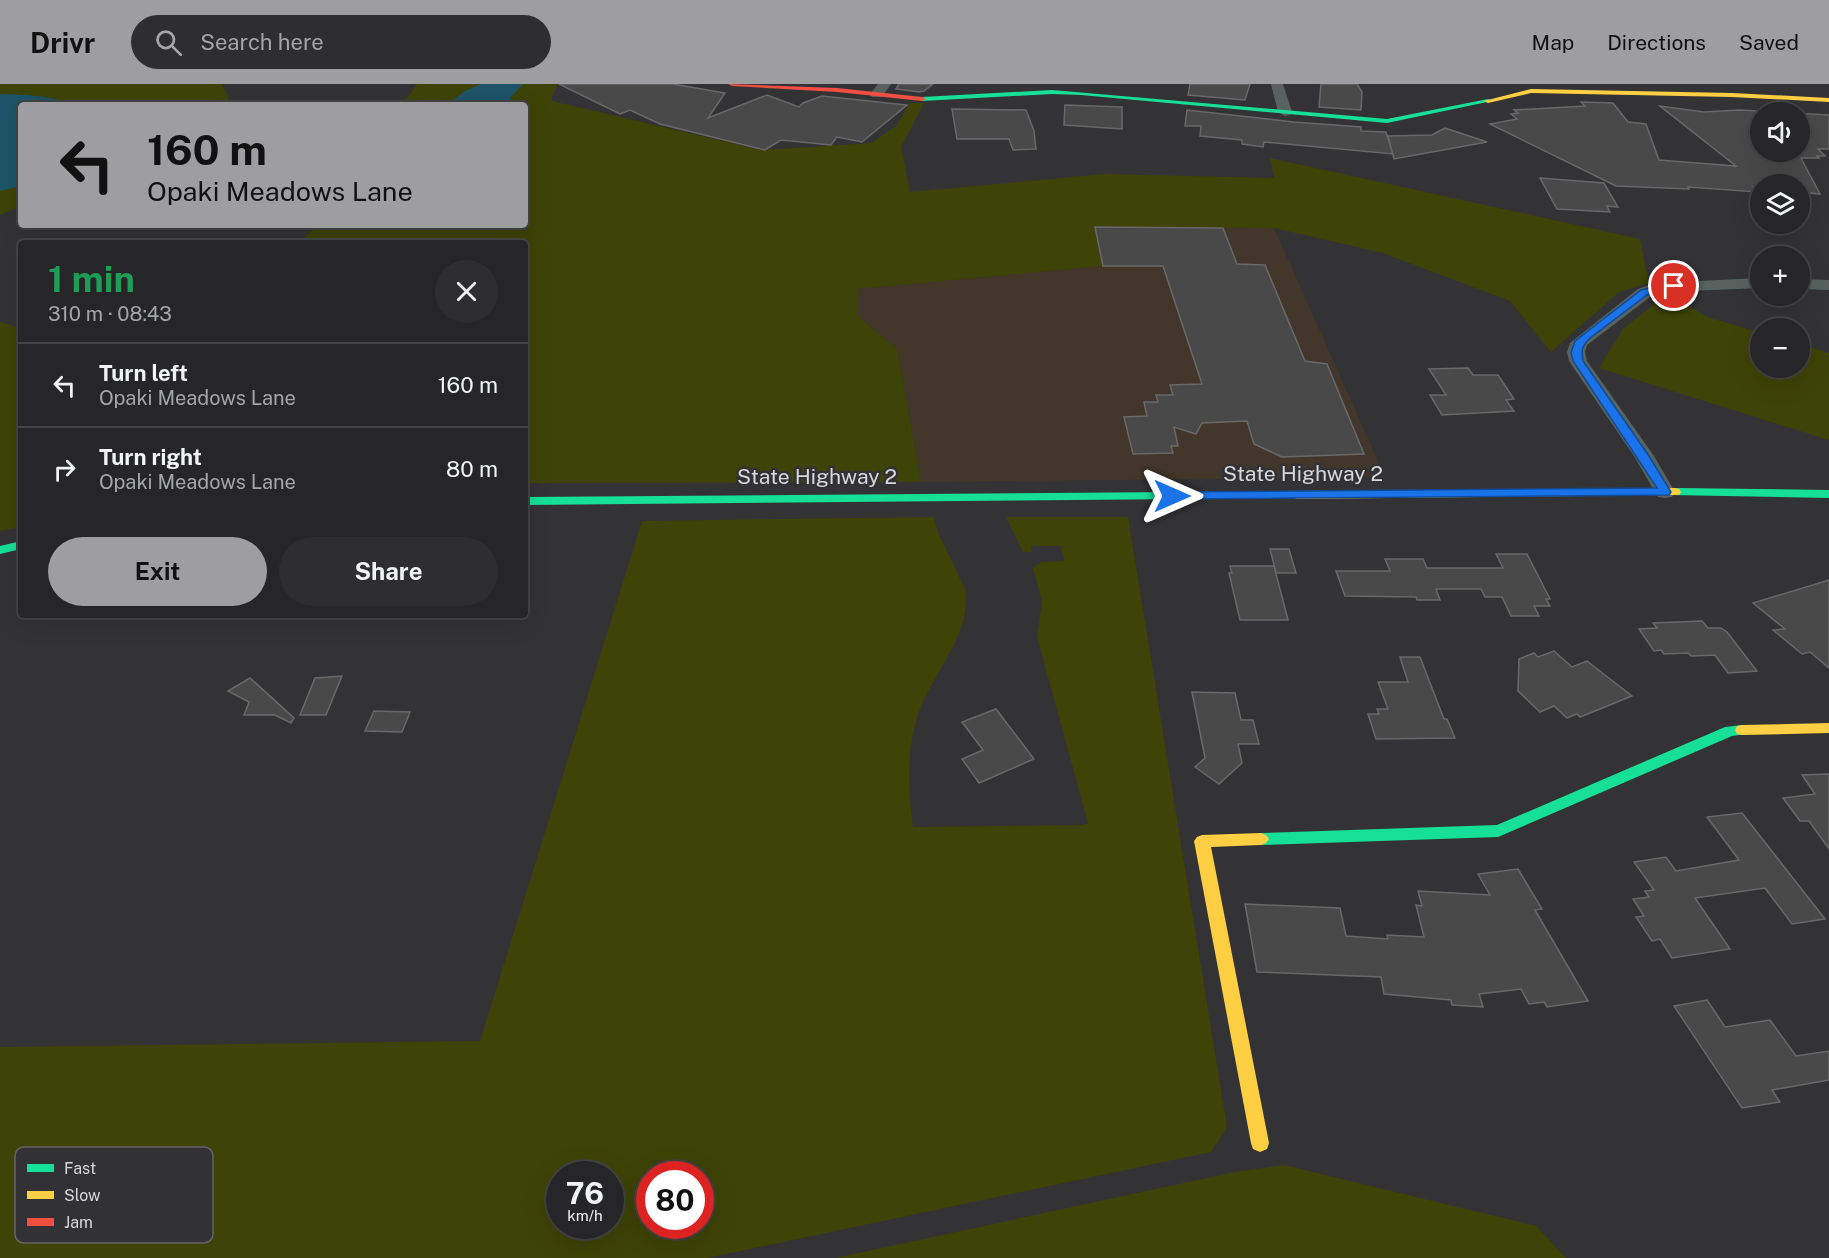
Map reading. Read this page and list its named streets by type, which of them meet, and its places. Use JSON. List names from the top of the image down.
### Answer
{
  "streets": {
    "main road": ["State Highway 2"]
  },
  "legend": ["Fast", "Slow", "Jam"],
  "page": {
    "header": "Drivr",
    "search": "Search here",
    "nav": ["Map", "Directions", "Saved"],
    "map_buttons": ["+", "−"],
    "turn": ["160 m", "Opaki Meadows Lane"],
    "heading": ["1 min", "310 m · 08:43"],
    "list": [
      {
        "name": "Turn left",
        "note": "Opaki Meadows Lane",
        "value": "160 m"
      },
      {
        "name": "Turn right",
        "note": "Opaki Meadows Lane",
        "value": "80 m"
      }
    ],
    "buttons": ["Exit", "Share"],
    "speed": "76 km/h",
    "limit": "80"
  }
}
